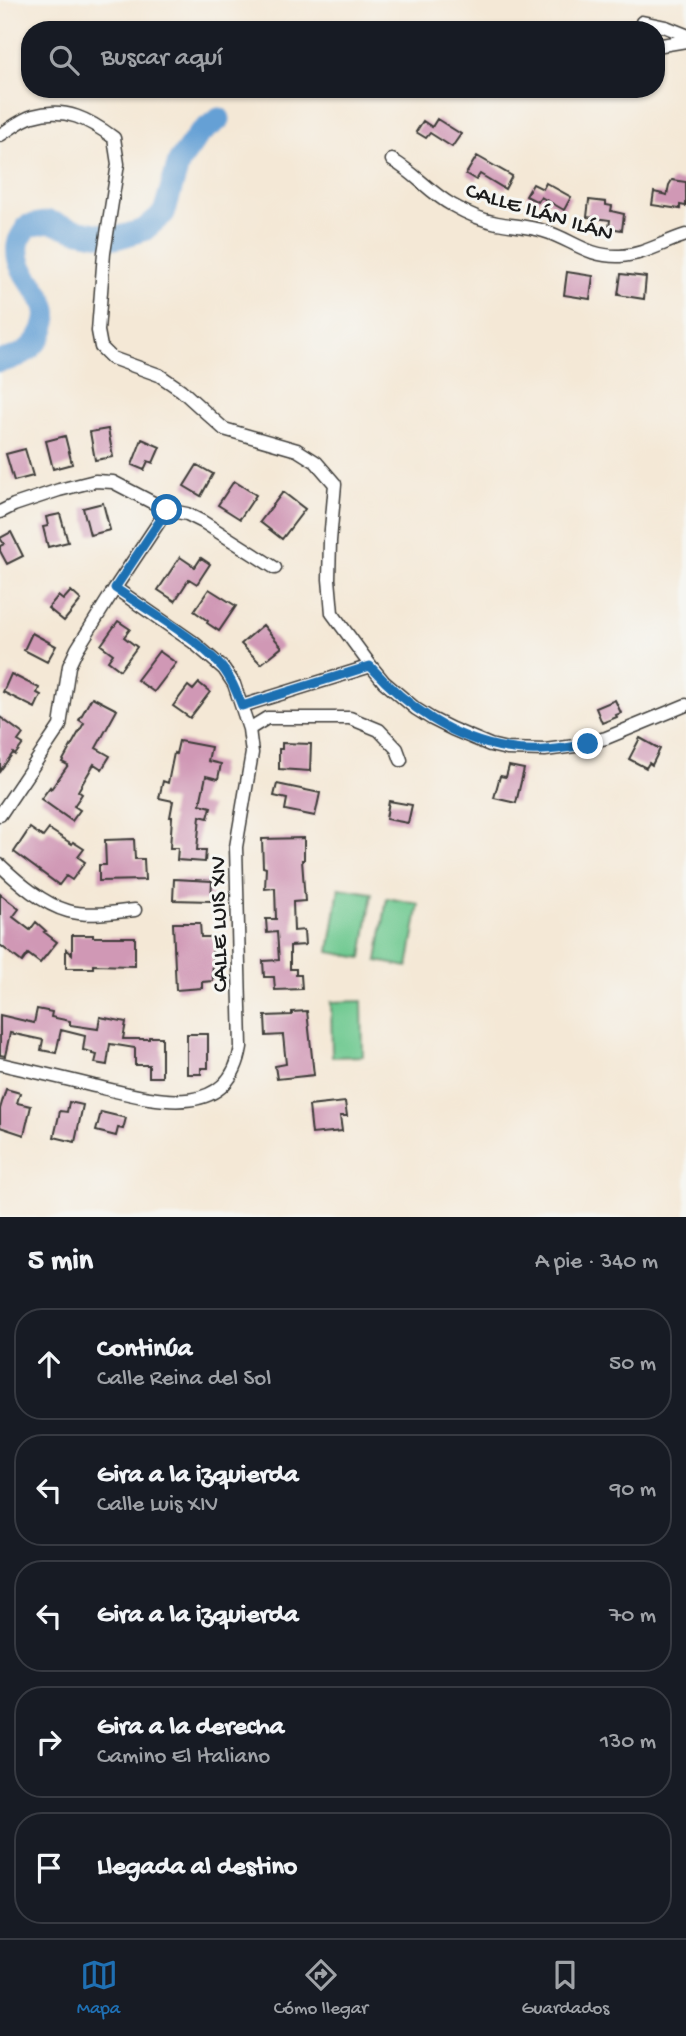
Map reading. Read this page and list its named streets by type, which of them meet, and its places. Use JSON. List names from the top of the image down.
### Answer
{
  "streets": {
    "street": ["CALLE ILÁN ILÁN", "CALLE LUIS XIV"]
  },
  "page": {
    "search": "Buscar aquí",
    "heading": ["5 min", "A pie · 340 m"],
    "list": [
      ["Continúa", "Calle Reina del Sol", "50 m"],
      ["Gira a la izquierda", "Calle Luis XIV", "90 m"],
      ["Gira a la izquierda", "70 m"],
      ["Gira a la derecha", "Camino El Italiano", "130 m"],
      "Llegada al destino"
    ],
    "nav": ["Mapa", "Cómo llegar", "Guardados"]
  }
}
